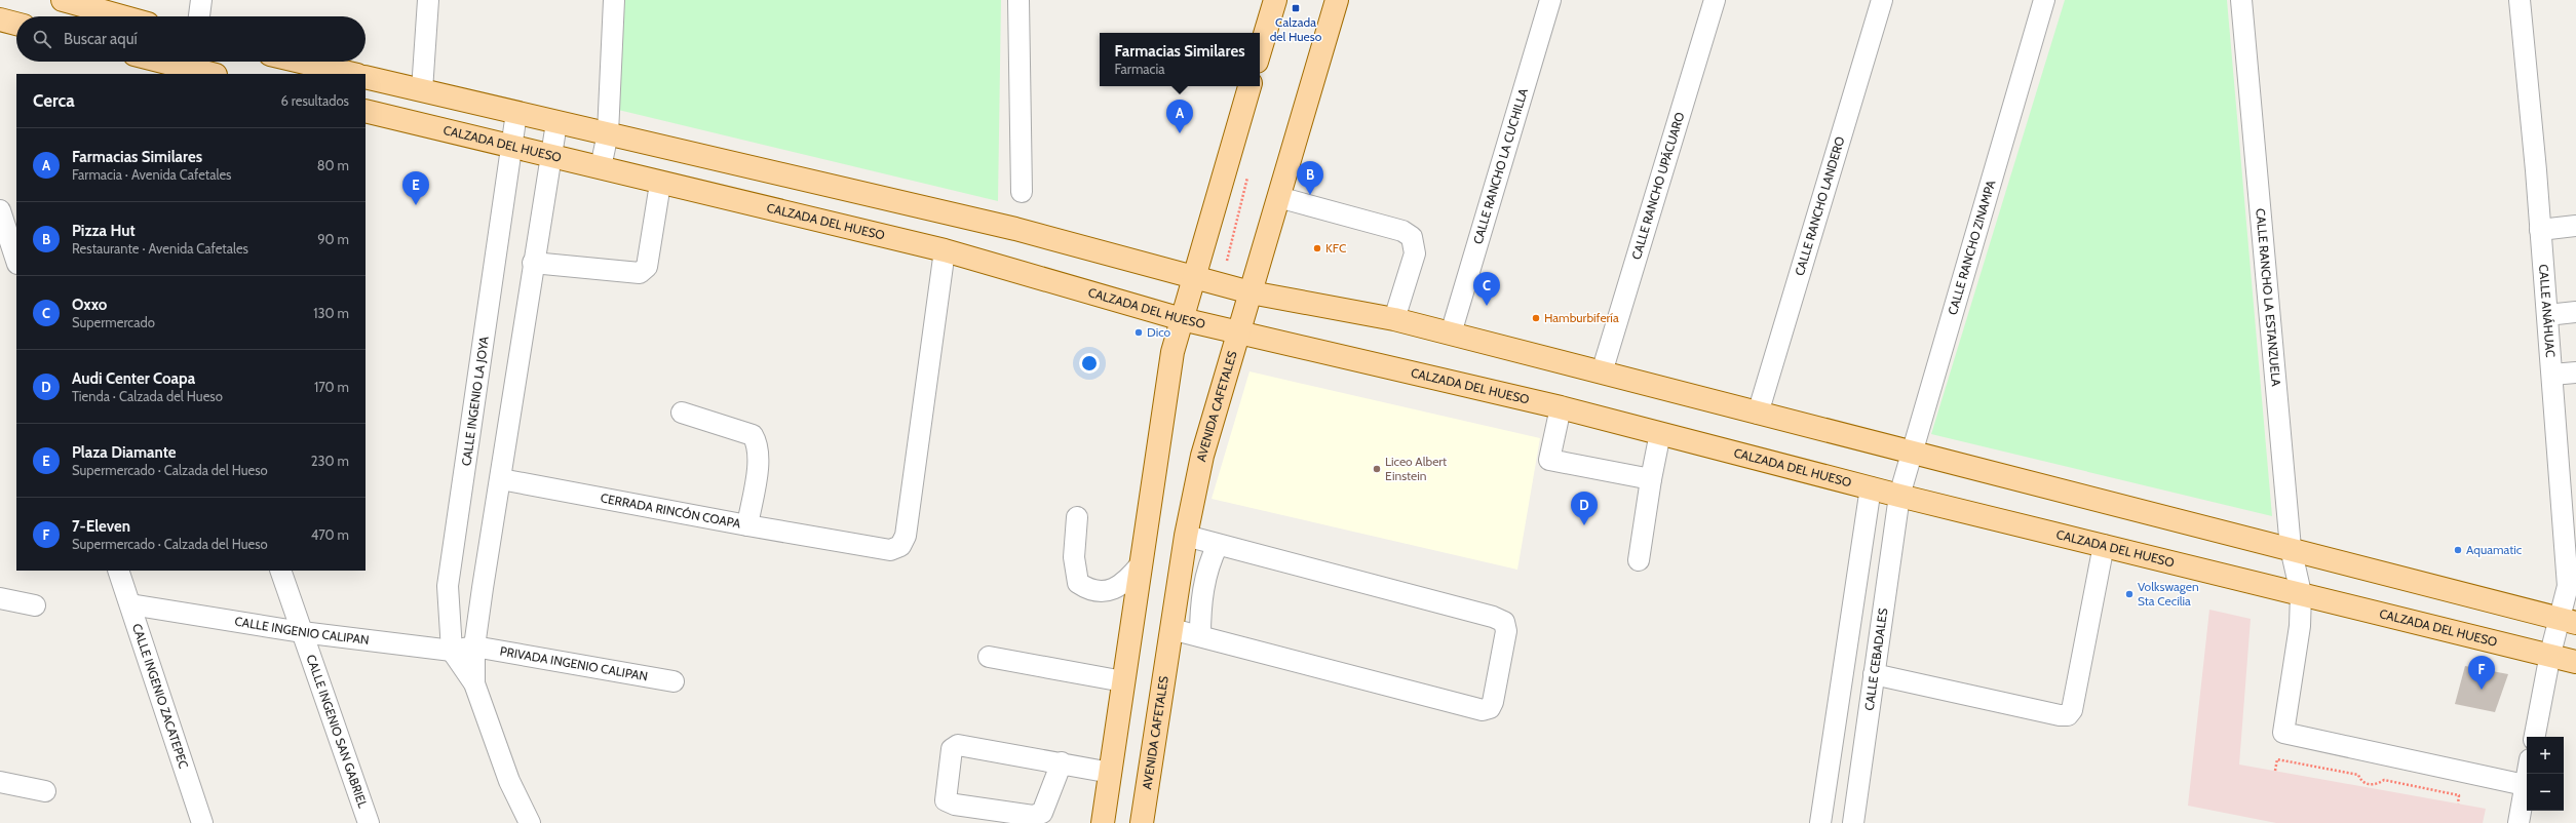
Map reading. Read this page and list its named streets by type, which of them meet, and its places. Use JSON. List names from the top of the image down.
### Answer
{
  "streets": {
    "main road": ["CALZADA DEL HUESO", "AVENIDA CAFETALES"],
    "street": [
      "CALLE RANCHO LA CUCHILLA",
      "CALLE RANCHO UPÁCUARO",
      "CALLE RANCHO LANDERO",
      "CALLE RANCHO ZINAMPA",
      "CALLE RANCHO LA ESTANZUELA",
      "CALLE ANÁHUAC",
      "CALLE INGENIO LA JOYA",
      "CERRADA RINCÓN COAPA",
      "CALLE INGENIO CALIPAN",
      "CALLE CEBADALES",
      "PRIVADA INGENIO CALIPAN",
      "CALLE INGENIO ZACATEPEC",
      "CALLE INGENIO SAN GABRIEL"
    ]
  },
  "crossings": [
    ["CALZADA DEL HUESO", "CALLE RANCHO ZINAMPA"],
    ["CALZADA DEL HUESO", "CALLE RANCHO LA ESTANZUELA"],
    ["CALZADA DEL HUESO", "CALLE ANÁHUAC"],
    ["CALZADA DEL HUESO", "CALLE INGENIO LA JOYA"],
    ["CALZADA DEL HUESO", "AVENIDA CAFETALES"],
    ["CALZADA DEL HUESO", "CALLE CEBADALES"],
    ["CALLE RANCHO ZINAMPA", "CALLE CEBADALES"],
    ["CALLE INGENIO LA JOYA", "CALLE INGENIO CALIPAN"],
    ["CALLE INGENIO CALIPAN", "PRIVADA INGENIO CALIPAN"],
    ["CALLE INGENIO CALIPAN", "CALLE INGENIO ZACATEPEC"],
    ["CALLE INGENIO CALIPAN", "CALLE INGENIO SAN GABRIEL"]
  ],
  "places": {
    "transit": ["Calzada del Hueso"],
    "other": [
      "KFC",
      "Hamburbifería",
      "Dico",
      "Liceo Albert Einstein",
      "Aquamatic",
      "Volkswagen Sta Cecilia"
    ]
  },
  "page": {
    "search": "Buscar aquí",
    "popup": ["Farmacias Similares", "Farmacia"],
    "heading": ["Cerca", "6 resultados"],
    "pins": [
      "A",
      "B",
      "E",
      "C",
      "D",
      "F"
    ],
    "list": [
      {
        "mark": "A",
        "name": "Farmacias Similares",
        "note": "Farmacia · Avenida Cafetales",
        "value": "80 m"
      },
      {
        "mark": "B",
        "name": "Pizza Hut",
        "note": "Restaurante · Avenida Cafetales",
        "value": "90 m"
      },
      {
        "mark": "C",
        "name": "Oxxo",
        "note": "Supermercado",
        "value": "130 m"
      },
      {
        "mark": "D",
        "name": "Audi Center Coapa",
        "note": "Tienda · Calzada del Hueso",
        "value": "170 m"
      },
      {
        "mark": "E",
        "name": "Plaza Diamante",
        "note": "Supermercado · Calzada del Hueso",
        "value": "230 m"
      },
      {
        "mark": "F",
        "name": "7-Eleven",
        "note": "Supermercado · Calzada del Hueso",
        "value": "470 m"
      }
    ],
    "map_buttons": ["+", "−"]
  }
}
